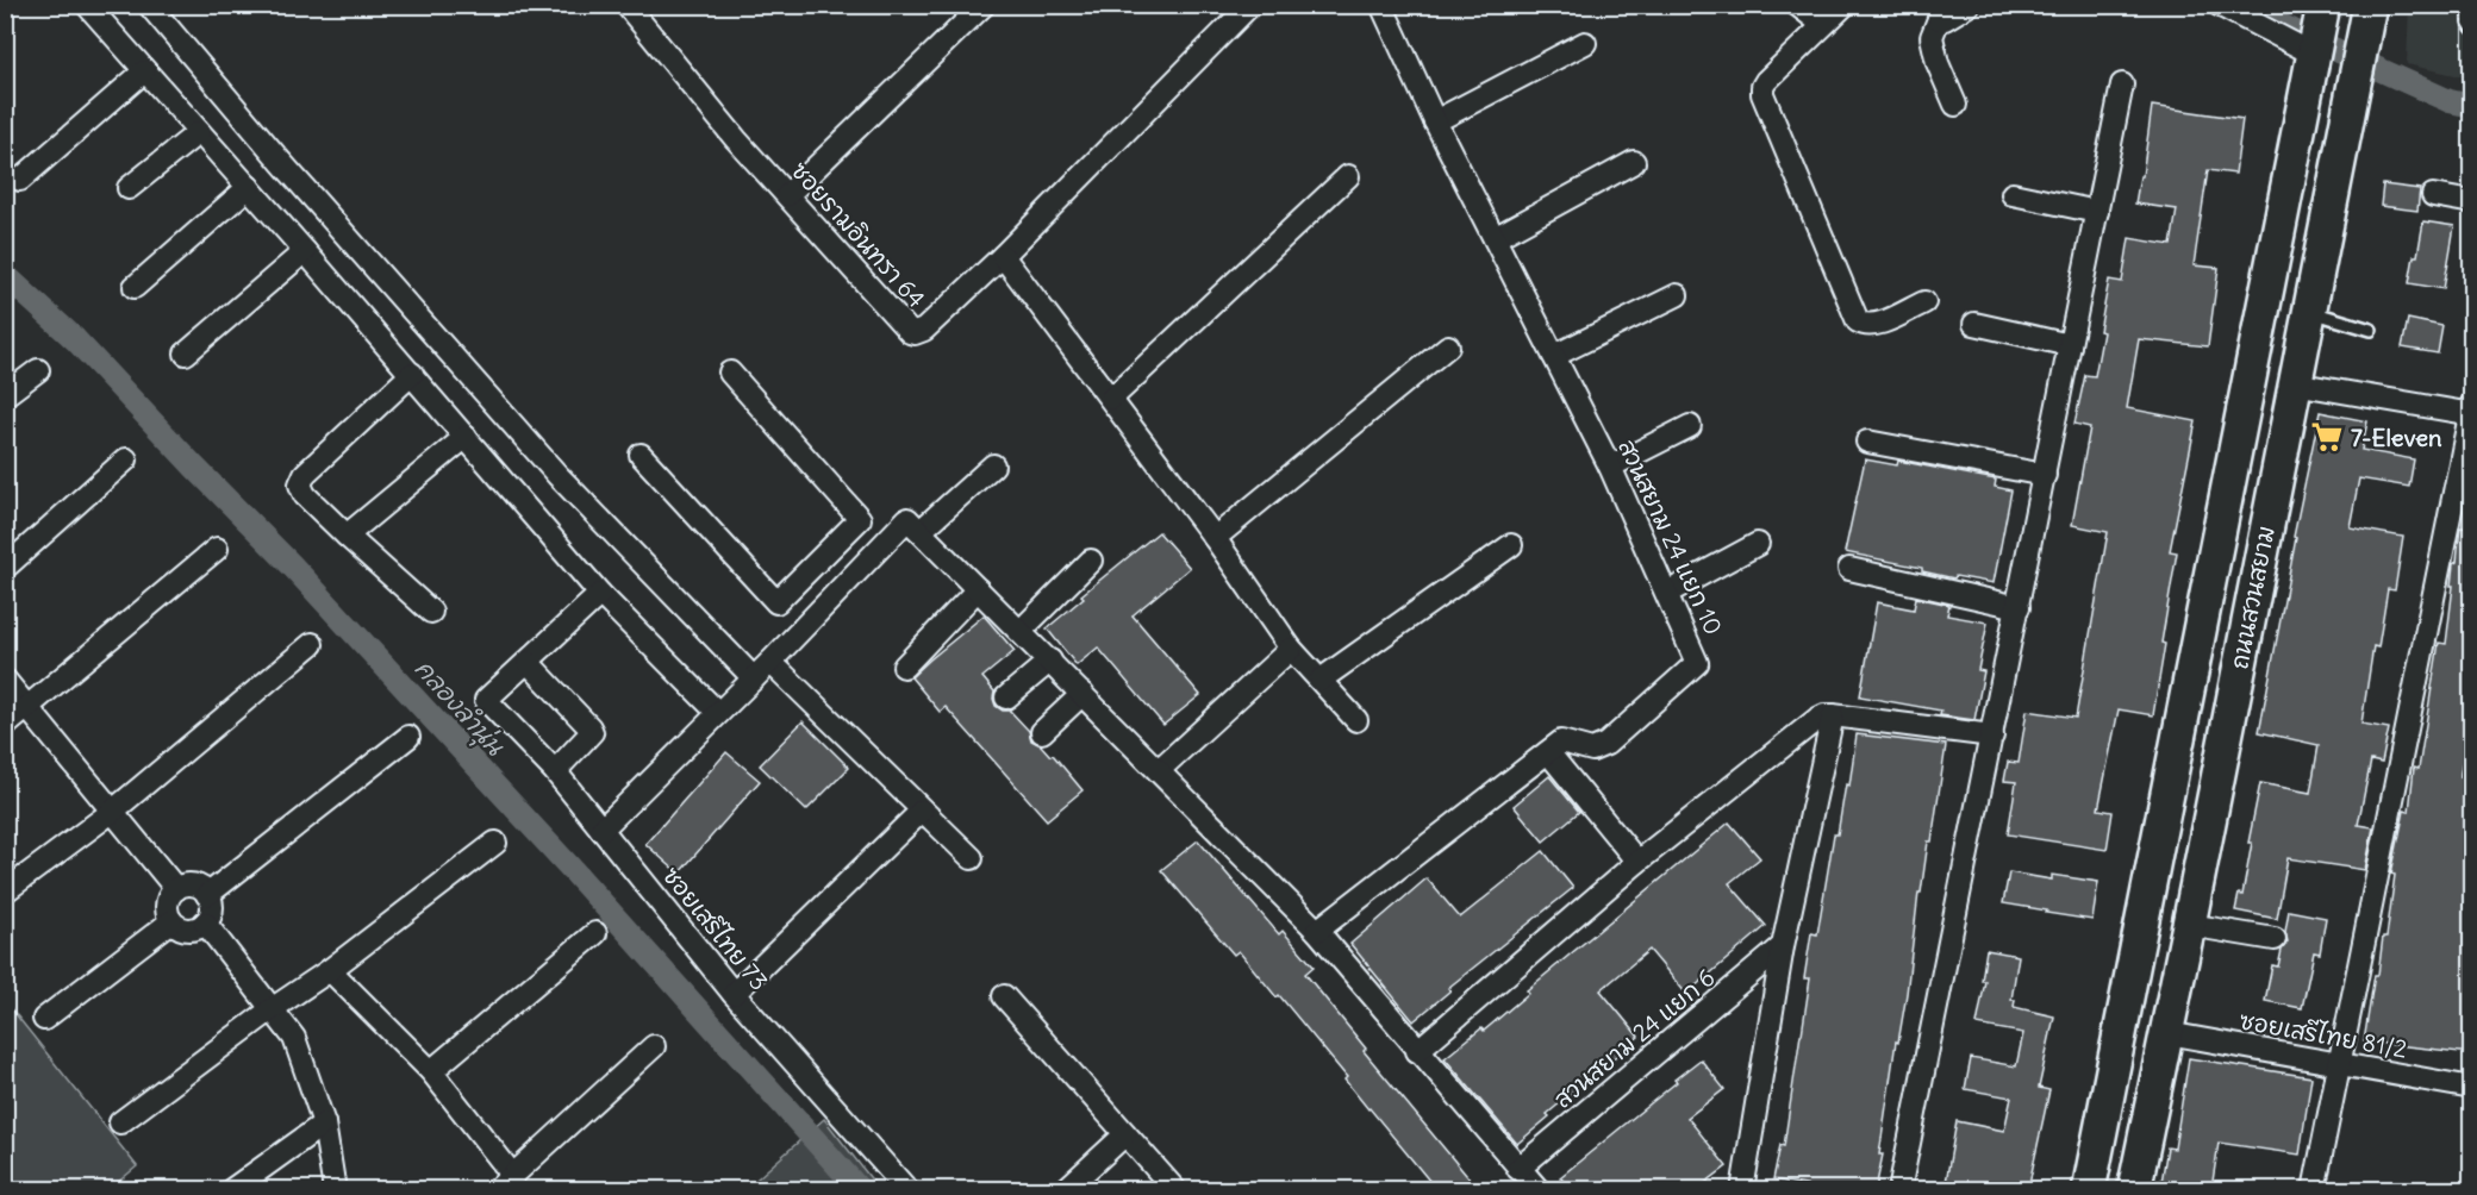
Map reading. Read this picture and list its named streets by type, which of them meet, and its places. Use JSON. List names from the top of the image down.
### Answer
{
  "streets": {
    "street": [
      "ซอยรามอินทรา 64",
      "สวนสยาม 24 แยก 10",
      "ถนนสวนสยาม",
      "ซอยเสรีไทย 73",
      "ซอยเสรีไทย 81/2",
      "สวนสยาม 24 แยก 6"
    ]
  },
  "crossings": [
    ["ถนนสวนสยาม", "ซอยเสรีไทย 81/2"]
  ],
  "water": ["คลองลำนุ่น"],
  "places": {
    "supermarket": ["7-Eleven"]
  }
}
